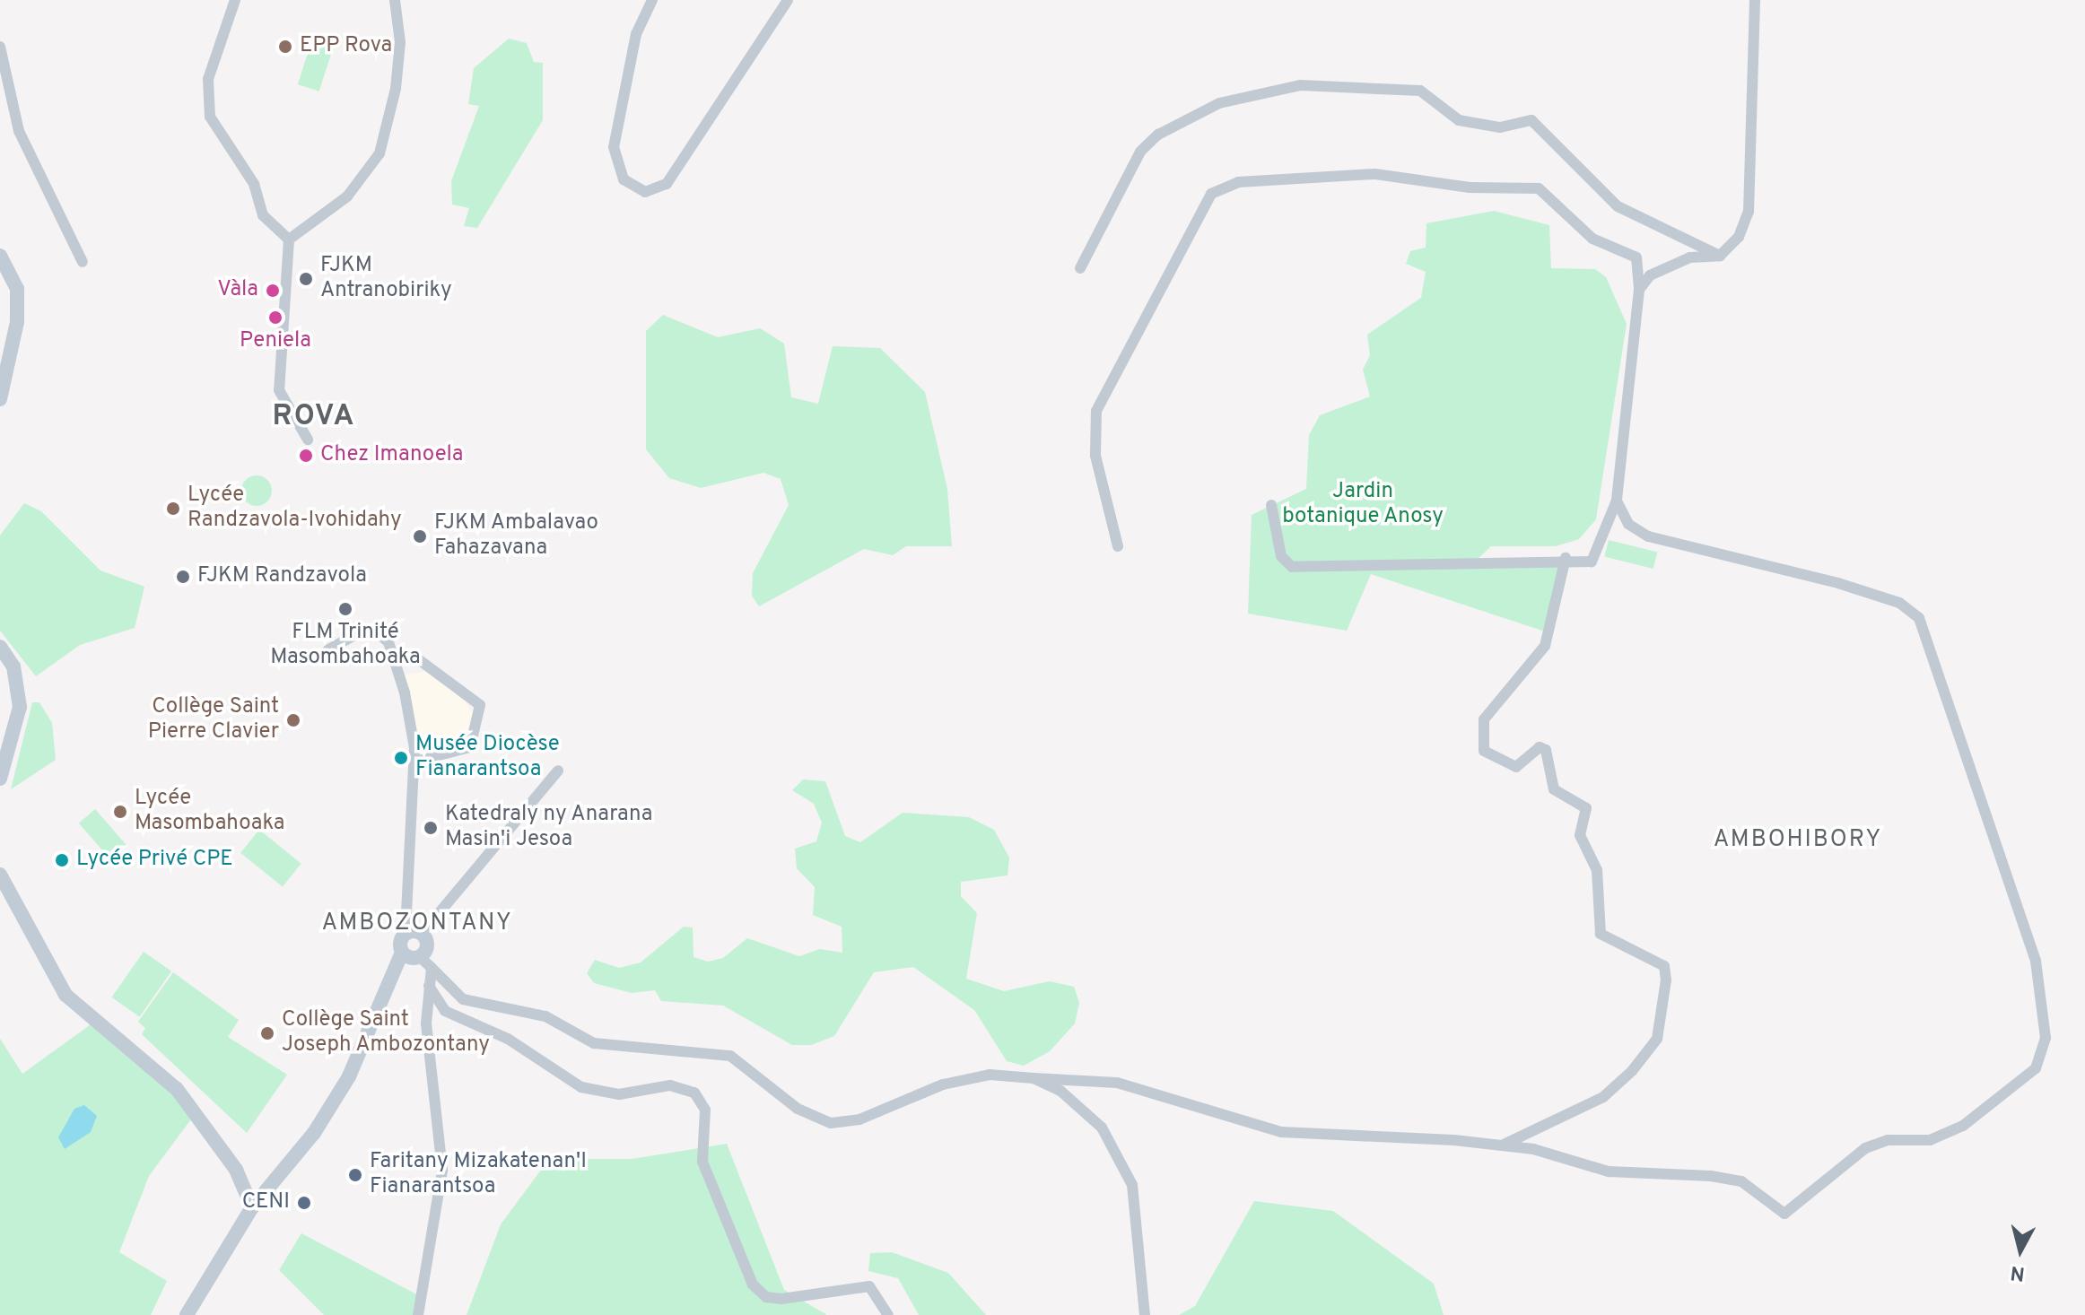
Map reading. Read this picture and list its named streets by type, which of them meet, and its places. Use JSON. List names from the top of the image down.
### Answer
{
  "districts": ["ROVA", "AMBOHIBORY", "AMBOZONTANY"],
  "parks": ["Jardin botanique Anosy"],
  "places": [
    "EPP Rova",
    "FJKM Antranobiriky",
    "Vàla",
    "Peniela",
    "Chez Imanoela",
    "Lycée Randzavola-Ivohidahy",
    "FJKM Ambalavao Fahazavana",
    "FJKM Randzavola",
    "FLM Trinité Masombahoaka",
    "Collège Saint Pierre Clavier",
    "Musée Diocèse Fianarantsoa",
    "Lycée Masombahoaka",
    "Katedraly ny Anarana Masin'i Jesoa",
    "Lycée Privé CPE",
    "Collège Saint Joseph Ambozontany",
    "Faritany Mizakatenan'I Fianarantsoa",
    "CENI"
  ],
  "north": "bottom"
}
